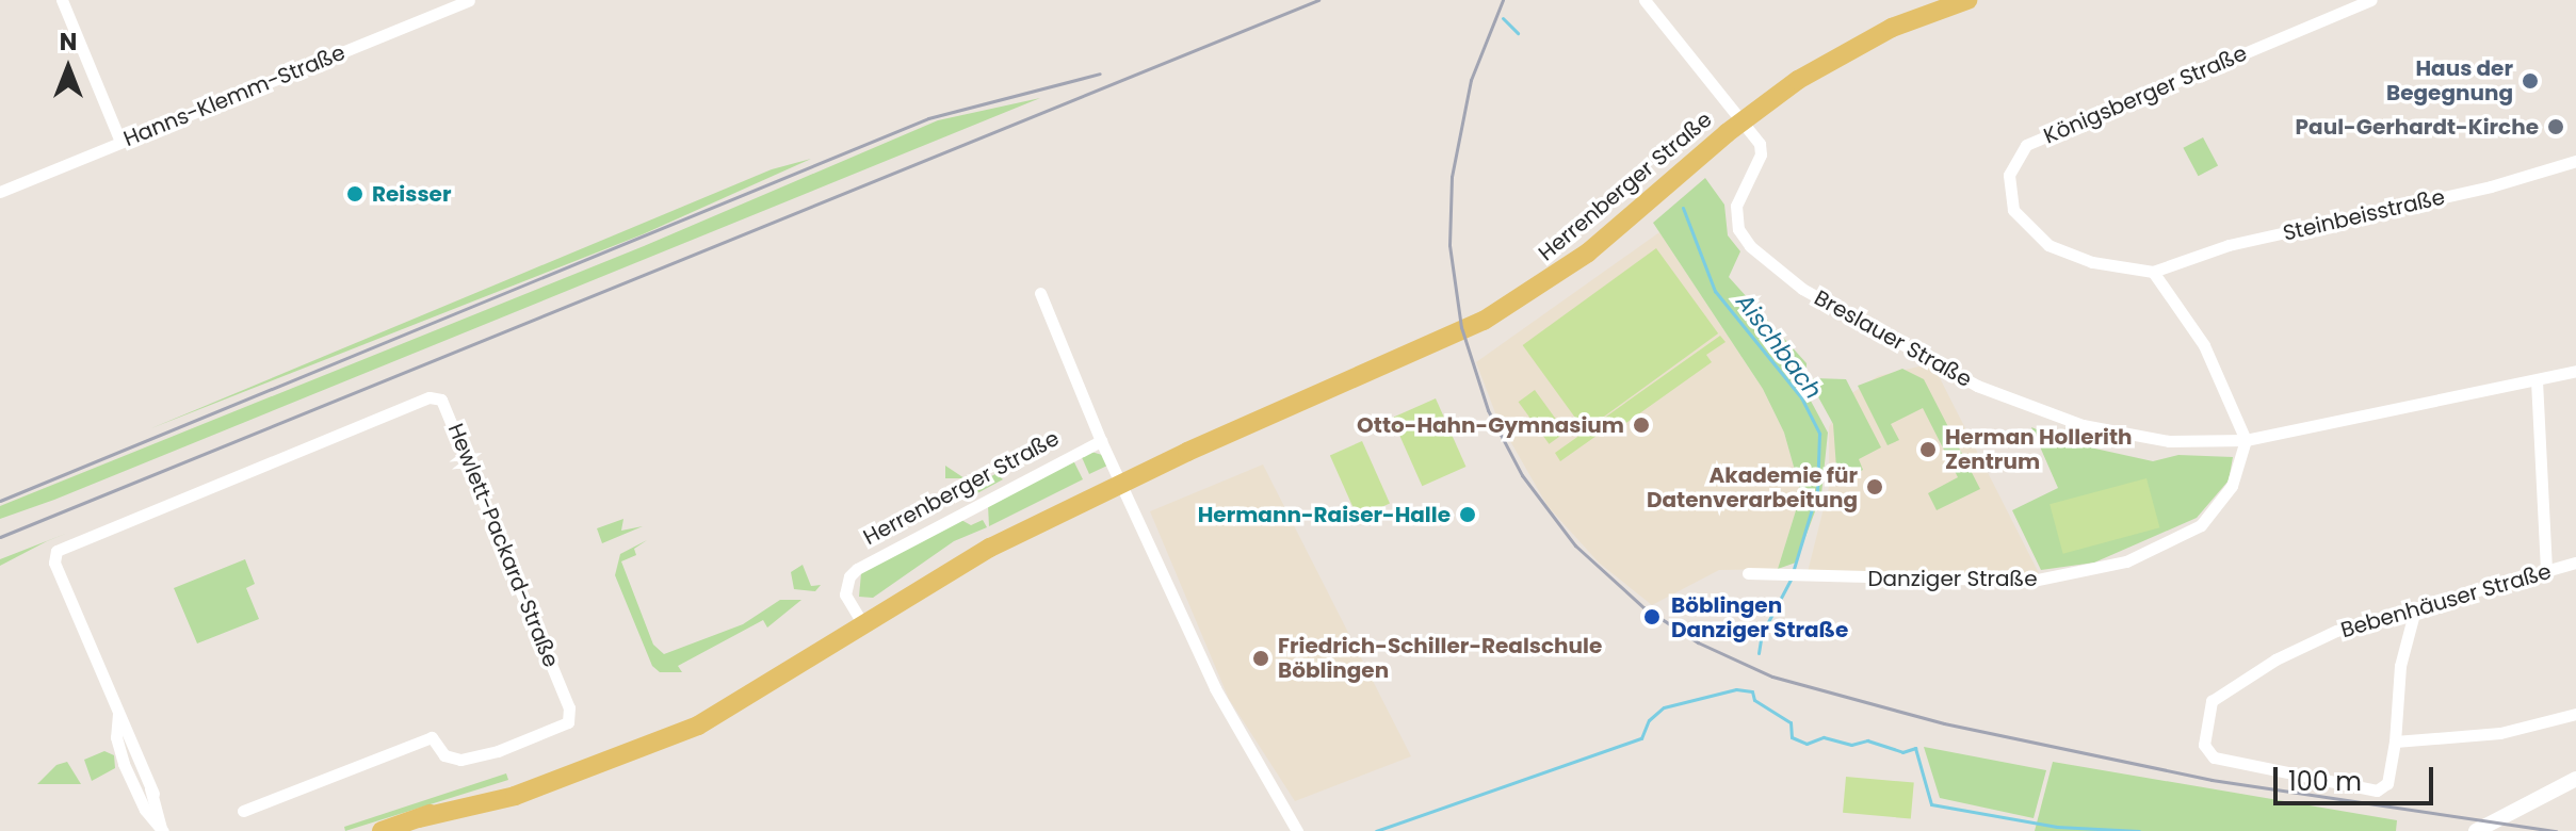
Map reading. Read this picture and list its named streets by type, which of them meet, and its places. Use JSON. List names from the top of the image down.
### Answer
{
  "streets": {
    "main road": ["Herrenberger Straße"],
    "street": [
      "Königsberger Straße",
      "Hanns-Klemm-Straße",
      "Steinbeisstraße",
      "Breslauer Straße",
      "Hewlett-Packard-Straße",
      "Danziger Straße",
      "Bebenhäuser Straße"
    ]
  },
  "crossings": [
    ["Königsberger Straße", "Steinbeisstraße"],
    ["Herrenberger Straße", "Breslauer Straße"],
    ["Breslauer Straße", "Danziger Straße"]
  ],
  "water": ["Aischbach"],
  "places": [
    "Haus der Begegnung",
    "Paul-Gerhardt-Kirche",
    "Reisser",
    "Otto-Hahn-Gymnasium",
    "Herman Hollerith Zentrum",
    "Akademie für Datenverarbeitung",
    "Hermann-Raiser-Halle",
    "Böblingen Danziger Straße",
    "Friedrich-Schiller-Realschule Böblingen"
  ],
  "scale_bar": "100 m",
  "north": "top"
}
